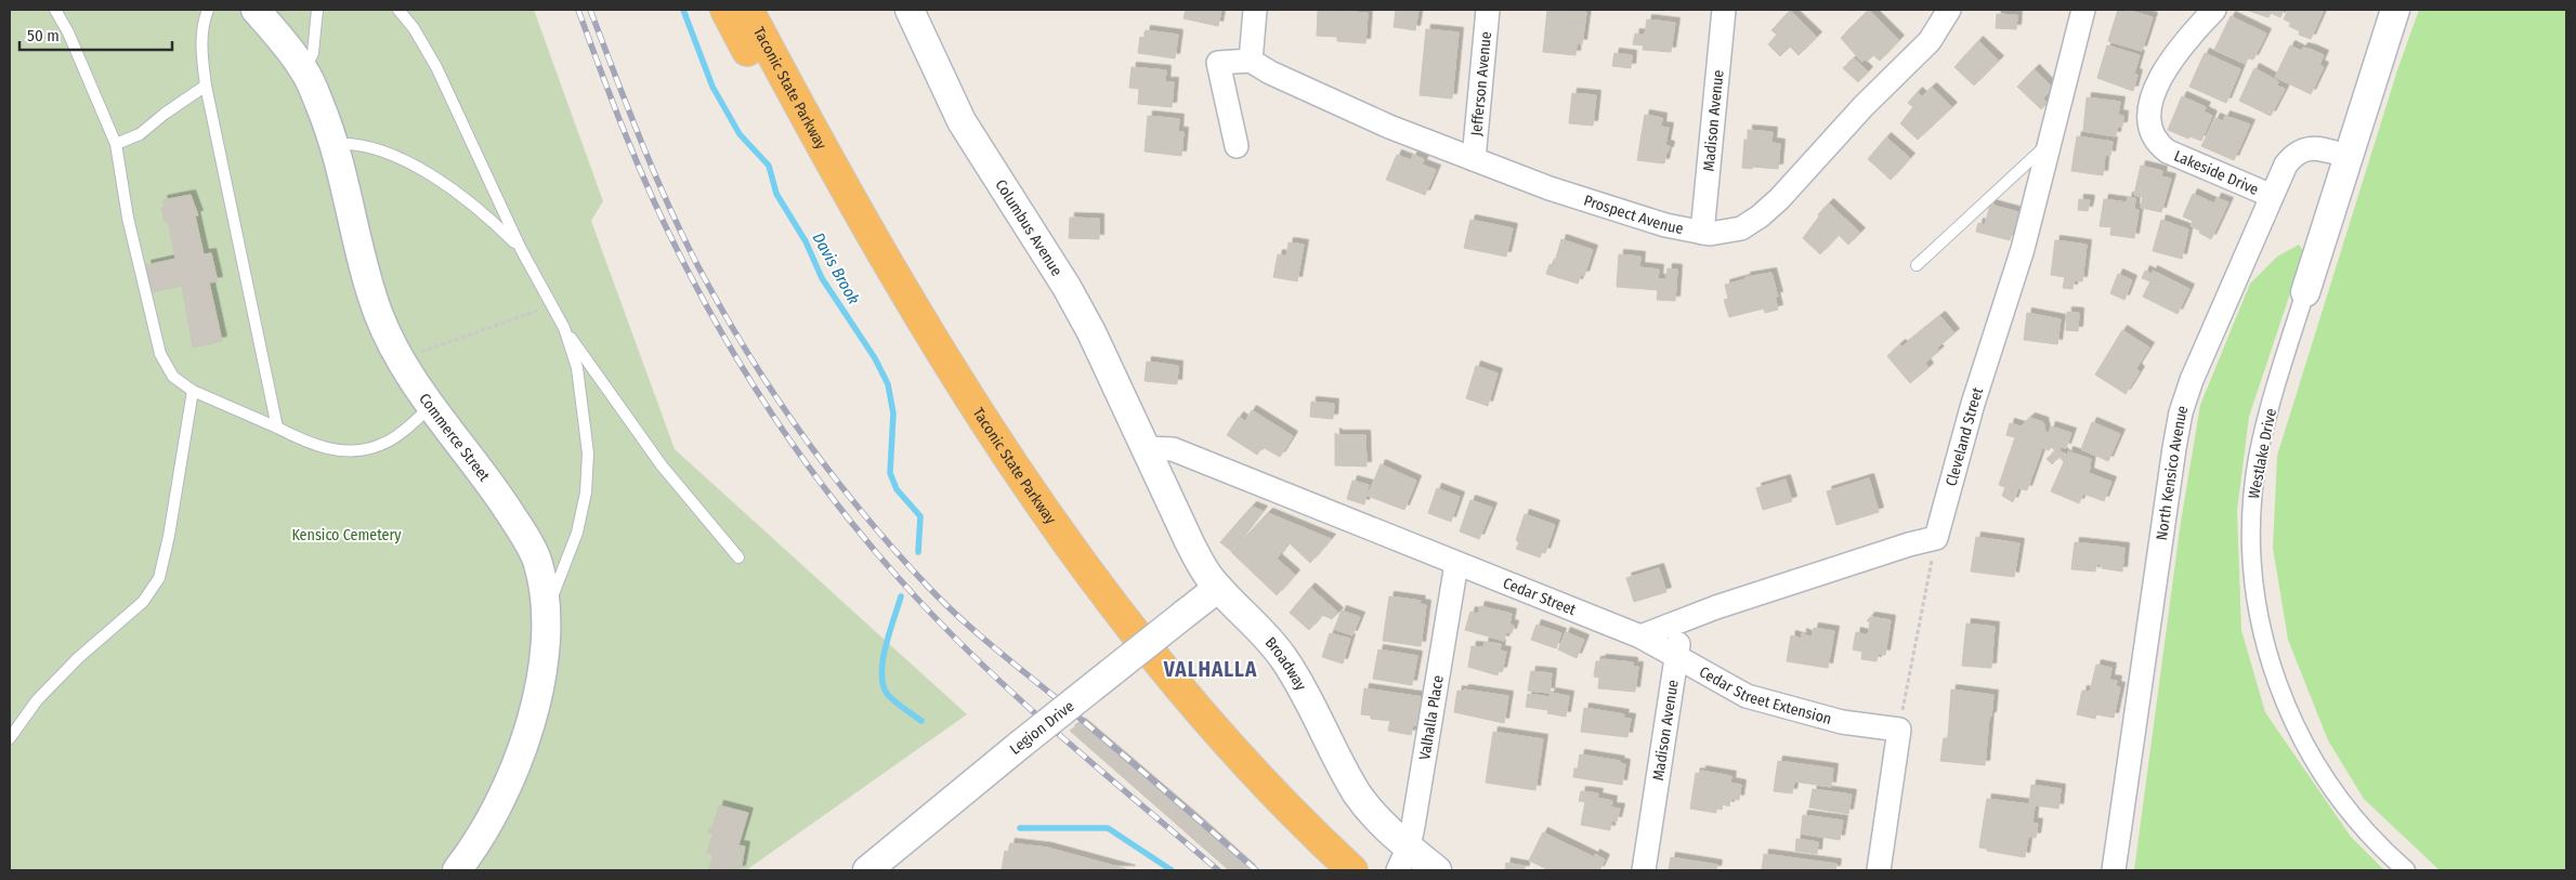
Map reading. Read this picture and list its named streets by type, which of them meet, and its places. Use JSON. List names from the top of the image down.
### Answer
{
  "streets": {
    "highway": ["Taconic State Parkway"],
    "street": [
      "Jefferson Avenue",
      "Madison Avenue",
      "Lakeside Drive",
      "Prospect Avenue",
      "Columbus Avenue",
      "Cleveland Street",
      "Commerce Street",
      "Westlake Drive",
      "North Kensico Avenue",
      "Cedar Street",
      "Broadway",
      "Cedar Street Extension",
      "Valhalla Place",
      "Legion Drive"
    ]
  },
  "crossings": [
    ["Jefferson Avenue", "Prospect Avenue"],
    ["Madison Avenue", "Prospect Avenue"],
    ["Madison Avenue", "Cedar Street Extension"],
    ["Lakeside Drive", "North Kensico Avenue"],
    ["Columbus Avenue", "Cedar Street"],
    ["Columbus Avenue", "Broadway"],
    ["Westlake Drive", "North Kensico Avenue"],
    ["Cedar Street", "Broadway"],
    ["Cedar Street", "Cedar Street Extension"],
    ["Cedar Street", "Valhalla Place"],
    ["Broadway", "Valhalla Place"],
    ["Broadway", "Legion Drive"]
  ],
  "districts": ["VALHALLA"],
  "water": ["Davis Brook"],
  "parks": ["Kensico Cemetery"],
  "scale_bar": "50 m"
}
